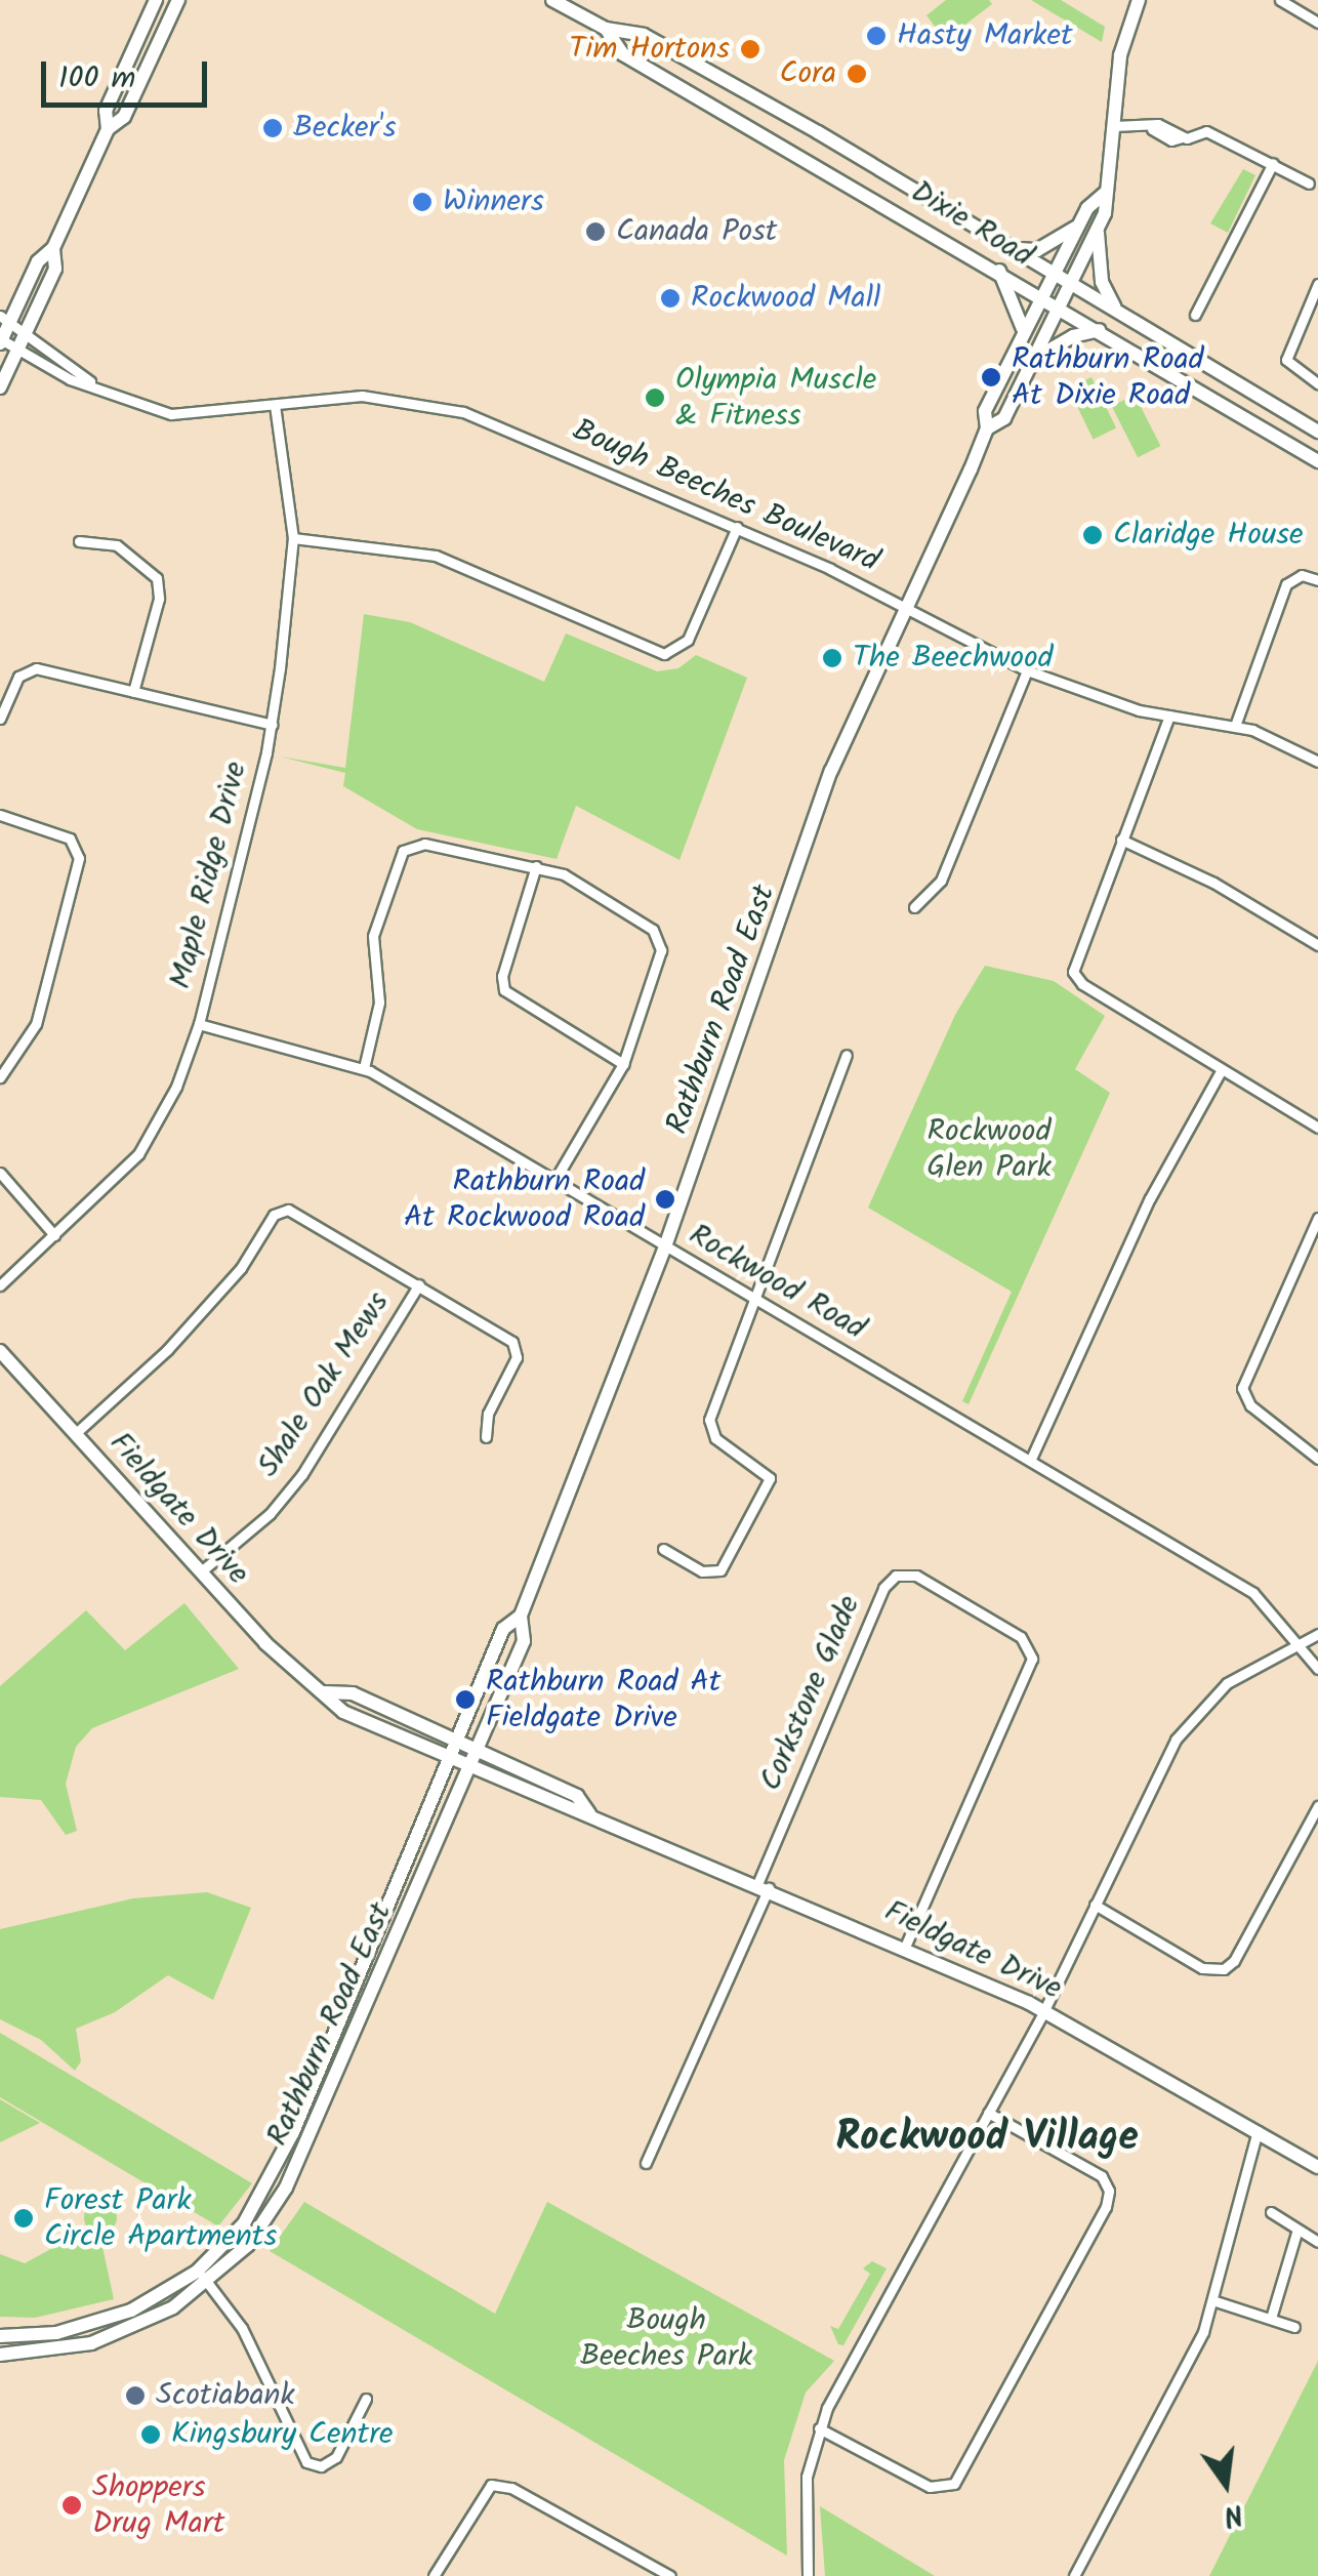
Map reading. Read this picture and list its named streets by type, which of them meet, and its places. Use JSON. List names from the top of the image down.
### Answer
{
  "streets": {
    "street": [
      "Dixie Road",
      "Bough Beeches Boulevard",
      "Maple Ridge Drive",
      "Rathburn Road East",
      "Rockwood Road",
      "Shale Oak Mews",
      "Fieldgate Drive",
      "Corkstone Glade"
    ]
  },
  "crossings": [
    ["Dixie Road", "Rathburn Road East"],
    ["Bough Beeches Boulevard", "Maple Ridge Drive"],
    ["Bough Beeches Boulevard", "Rathburn Road East"],
    ["Maple Ridge Drive", "Rockwood Road"],
    ["Rathburn Road East", "Rockwood Road"],
    ["Rathburn Road East", "Fieldgate Drive"],
    ["Shale Oak Mews", "Fieldgate Drive"],
    ["Fieldgate Drive", "Corkstone Glade"]
  ],
  "districts": ["Rockwood Village"],
  "parks": ["Rockwood Glen Park", "Bough Beeches Park"],
  "places": [
    "Hasty Market",
    "Tim Hortons",
    "Cora",
    "Becker's",
    "Winners",
    "Canada Post",
    "Rockwood Mall",
    "Rathburn Road At Dixie Road",
    "Olympia Muscle & Fitness",
    "Claridge House",
    "The Beechwood",
    "Rathburn Road At Rockwood Road",
    "Rathburn Road At Fieldgate Drive",
    "Forest Park Circle Apartments",
    "Scotiabank",
    "Kingsbury Centre",
    "Shoppers Drug Mart"
  ],
  "scale_bar": "100 m",
  "north": "bottom"
}
